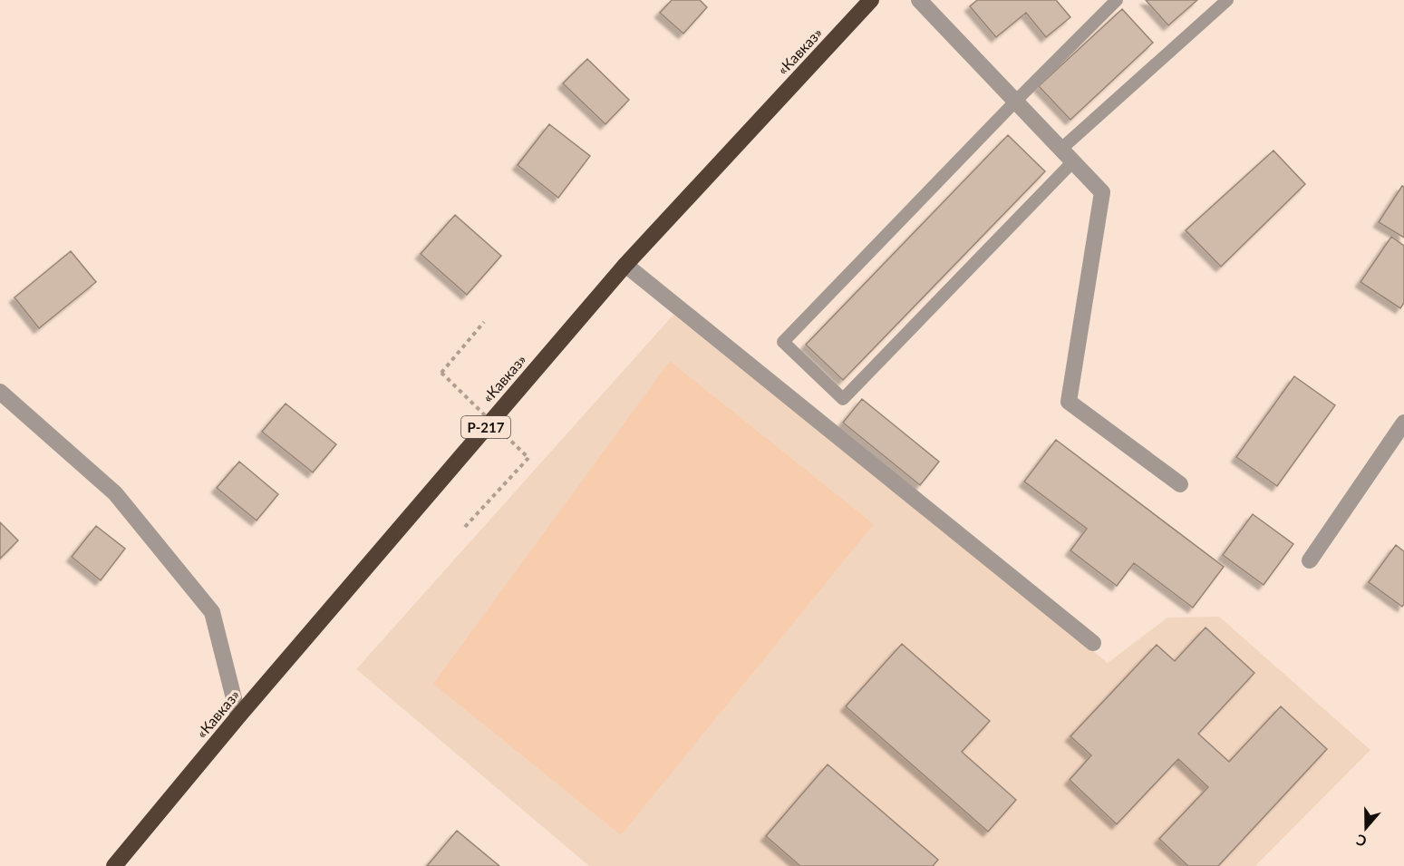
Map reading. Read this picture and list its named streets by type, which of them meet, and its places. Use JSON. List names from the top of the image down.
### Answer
{
  "streets": {
    "highway": ["«Кавказ»", "Р-217"]
  },
  "north": "bottom"
}
